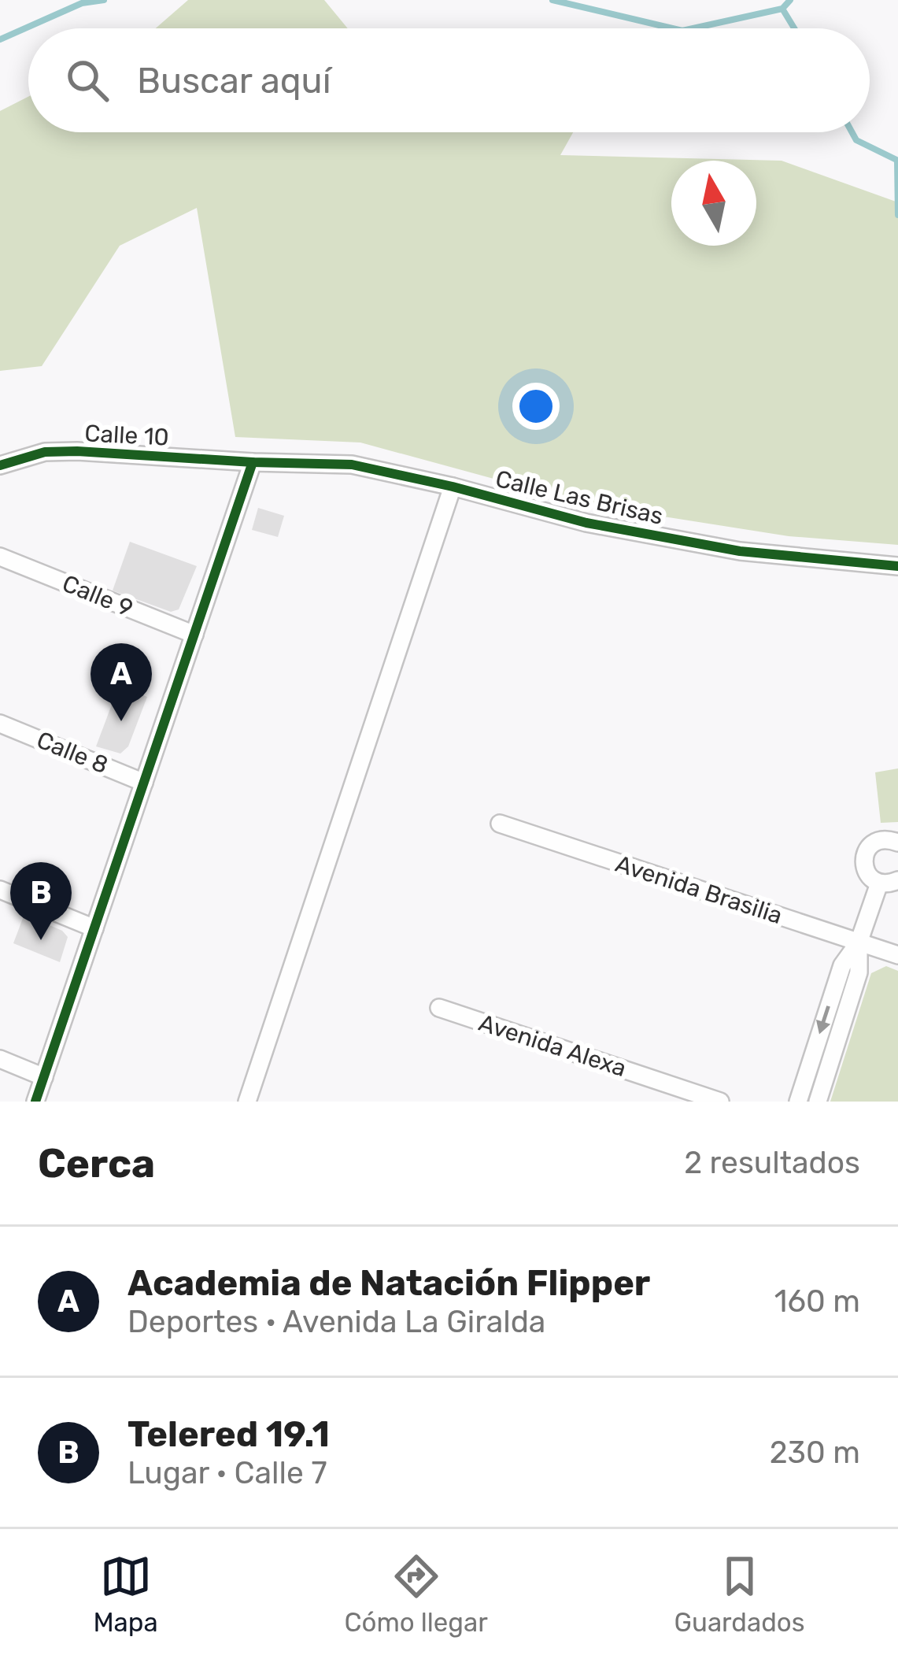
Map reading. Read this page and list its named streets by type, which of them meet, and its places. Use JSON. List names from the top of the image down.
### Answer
{
  "streets": {
    "street": [
      "Calle 10",
      "Calle Las Brisas",
      "Calle 9",
      "Calle 8",
      "Avenida Brasilia",
      "Avenida Alexa"
    ]
  },
  "crossings": [
    ["Calle 10", "Calle Las Brisas"]
  ],
  "north": "top",
  "page": {
    "search": "Buscar aquí",
    "pins": ["A", "B"],
    "heading": ["Cerca", "2 resultados"],
    "list": [
      {
        "mark": "A",
        "name": "Academia de Natación Flipper",
        "note": "Deportes · Avenida La Giralda",
        "value": "160 m"
      },
      {
        "mark": "B",
        "name": "Telered 19.1",
        "note": "Lugar · Calle 7",
        "value": "230 m"
      }
    ],
    "nav": ["Mapa", "Cómo llegar", "Guardados"]
  }
}
